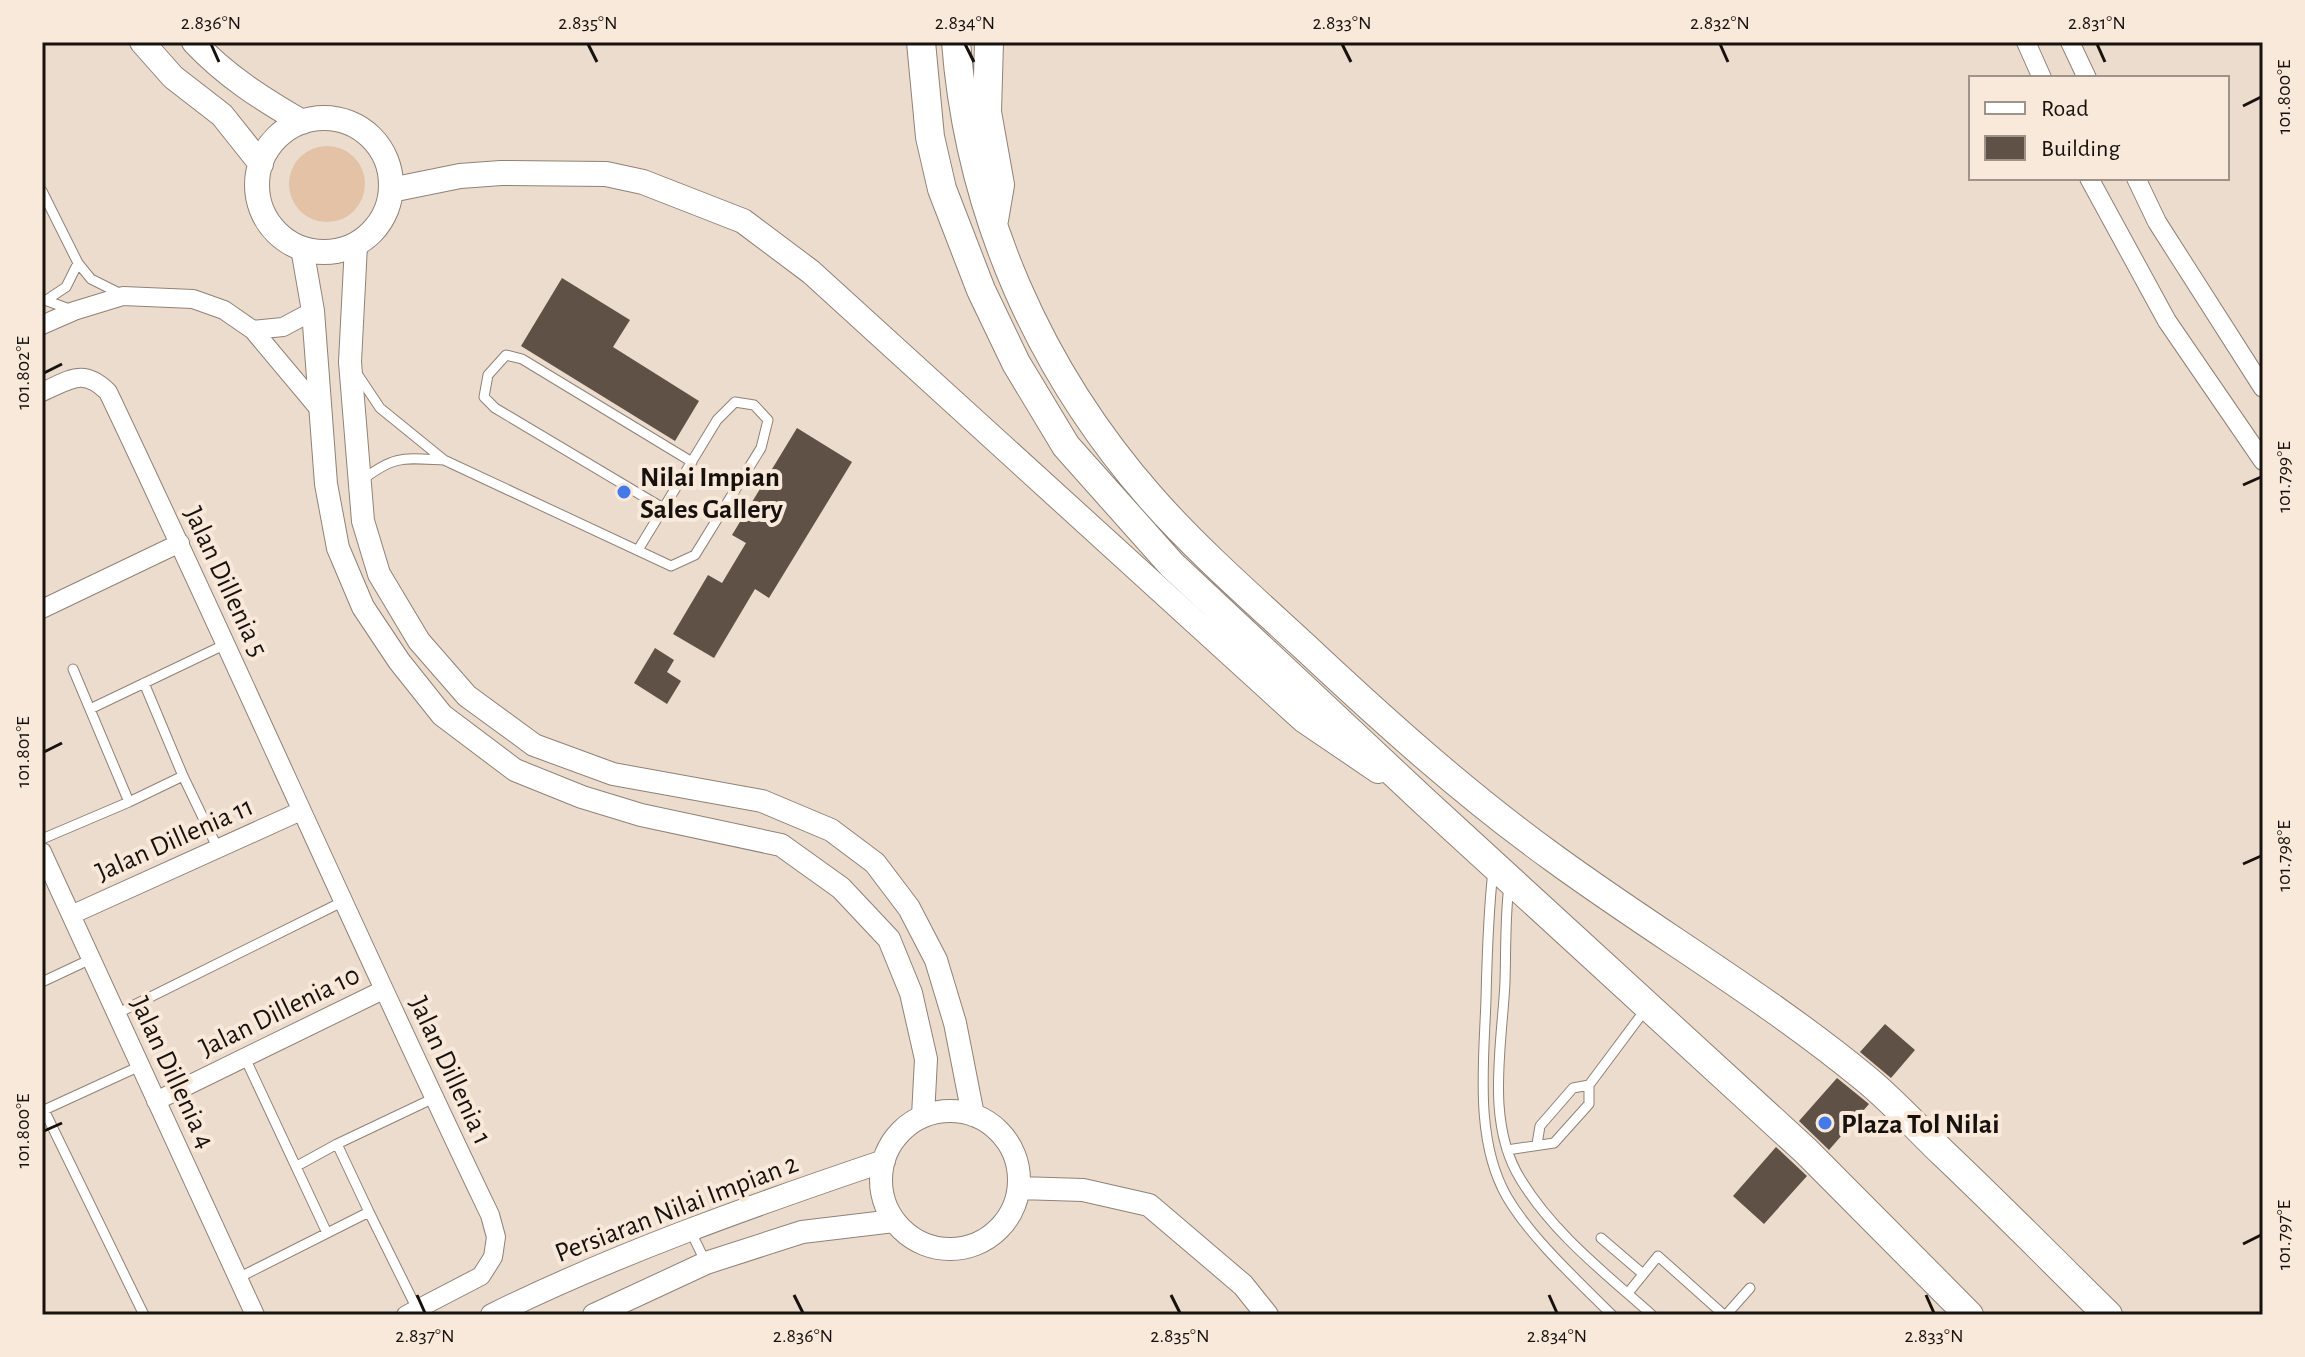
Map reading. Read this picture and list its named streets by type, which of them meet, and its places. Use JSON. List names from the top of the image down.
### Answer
{
  "streets": {
    "street": [
      "Jalan Dillenia 5",
      "Jalan Dillenia 11",
      "Jalan Dillenia 10",
      "Jalan Dillenia 1",
      "Jalan Dillenia 4",
      "Persiaran Nilai Impian 2"
    ]
  },
  "crossings": [
    ["Jalan Dillenia 5", "Jalan Dillenia 11"],
    ["Jalan Dillenia 5", "Jalan Dillenia 1"],
    ["Jalan Dillenia 11", "Jalan Dillenia 1"],
    ["Jalan Dillenia 11", "Jalan Dillenia 4"],
    ["Jalan Dillenia 10", "Jalan Dillenia 1"],
    ["Jalan Dillenia 10", "Jalan Dillenia 4"]
  ],
  "places": ["Nilai Impian Sales Gallery", "Plaza Tol Nilai"],
  "legend": ["Road", "Building"],
  "coordinates": [
    "2.836°N",
    "2.835°N",
    "2.834°N",
    "2.833°N",
    "2.832°N",
    "2.831°N",
    "101.800°E",
    "101.802°E",
    "101.799°E",
    "101.801°E",
    "101.798°E",
    "101.797°E",
    "2.837°N"
  ]
}
